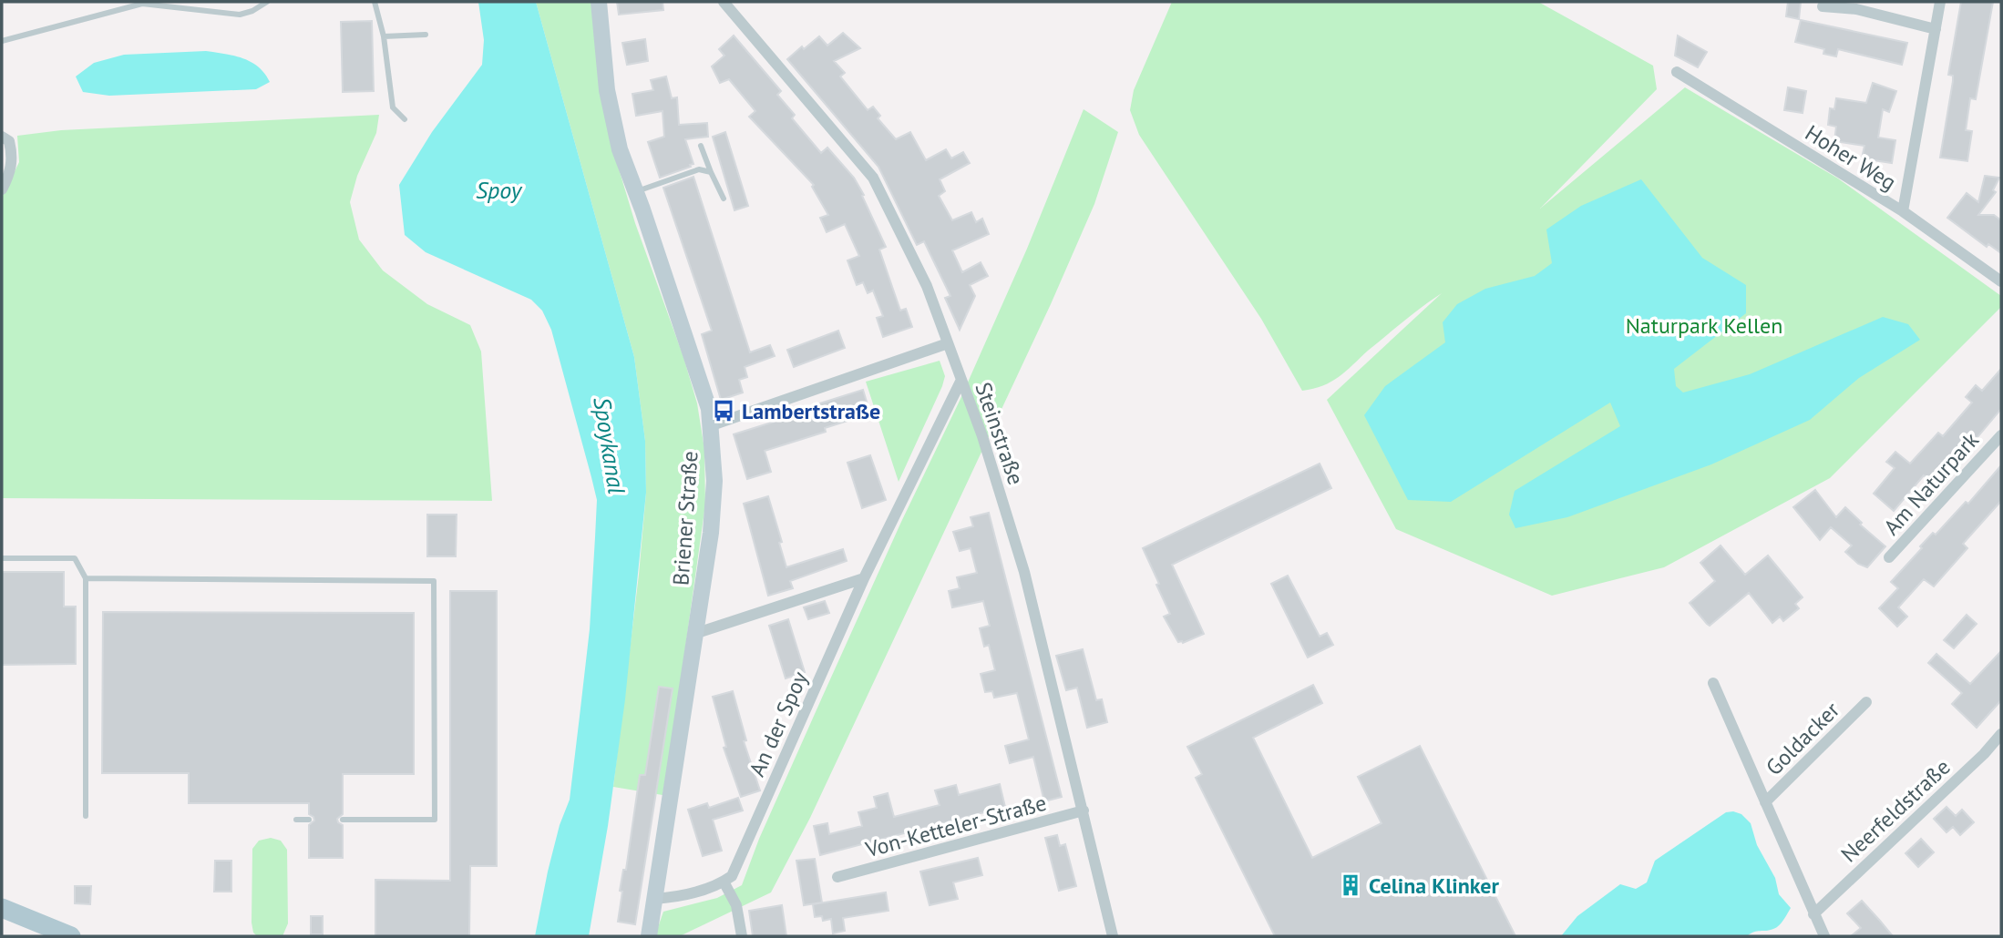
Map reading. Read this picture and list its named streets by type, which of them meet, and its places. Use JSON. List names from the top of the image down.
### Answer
{
  "streets": {
    "street": [
      "Hoher Weg",
      "Steinstraße",
      "Am Naturpark",
      "Briener Straße",
      "An der Spoy",
      "Goldacker",
      "Neerfeldstraße",
      "Von-Ketteler-Straße"
    ]
  },
  "crossings": [
    ["Steinstraße", "An der Spoy"],
    ["Steinstraße", "Von-Ketteler-Straße"],
    ["Goldacker", "Neerfeldstraße"]
  ],
  "water": ["Spoy", "Spoykanal"],
  "parks": ["Naturpark Kellen"],
  "places": {
    "bus stop": ["Lambertstraße"],
    "building": ["Celina Klinker"]
  }
}
